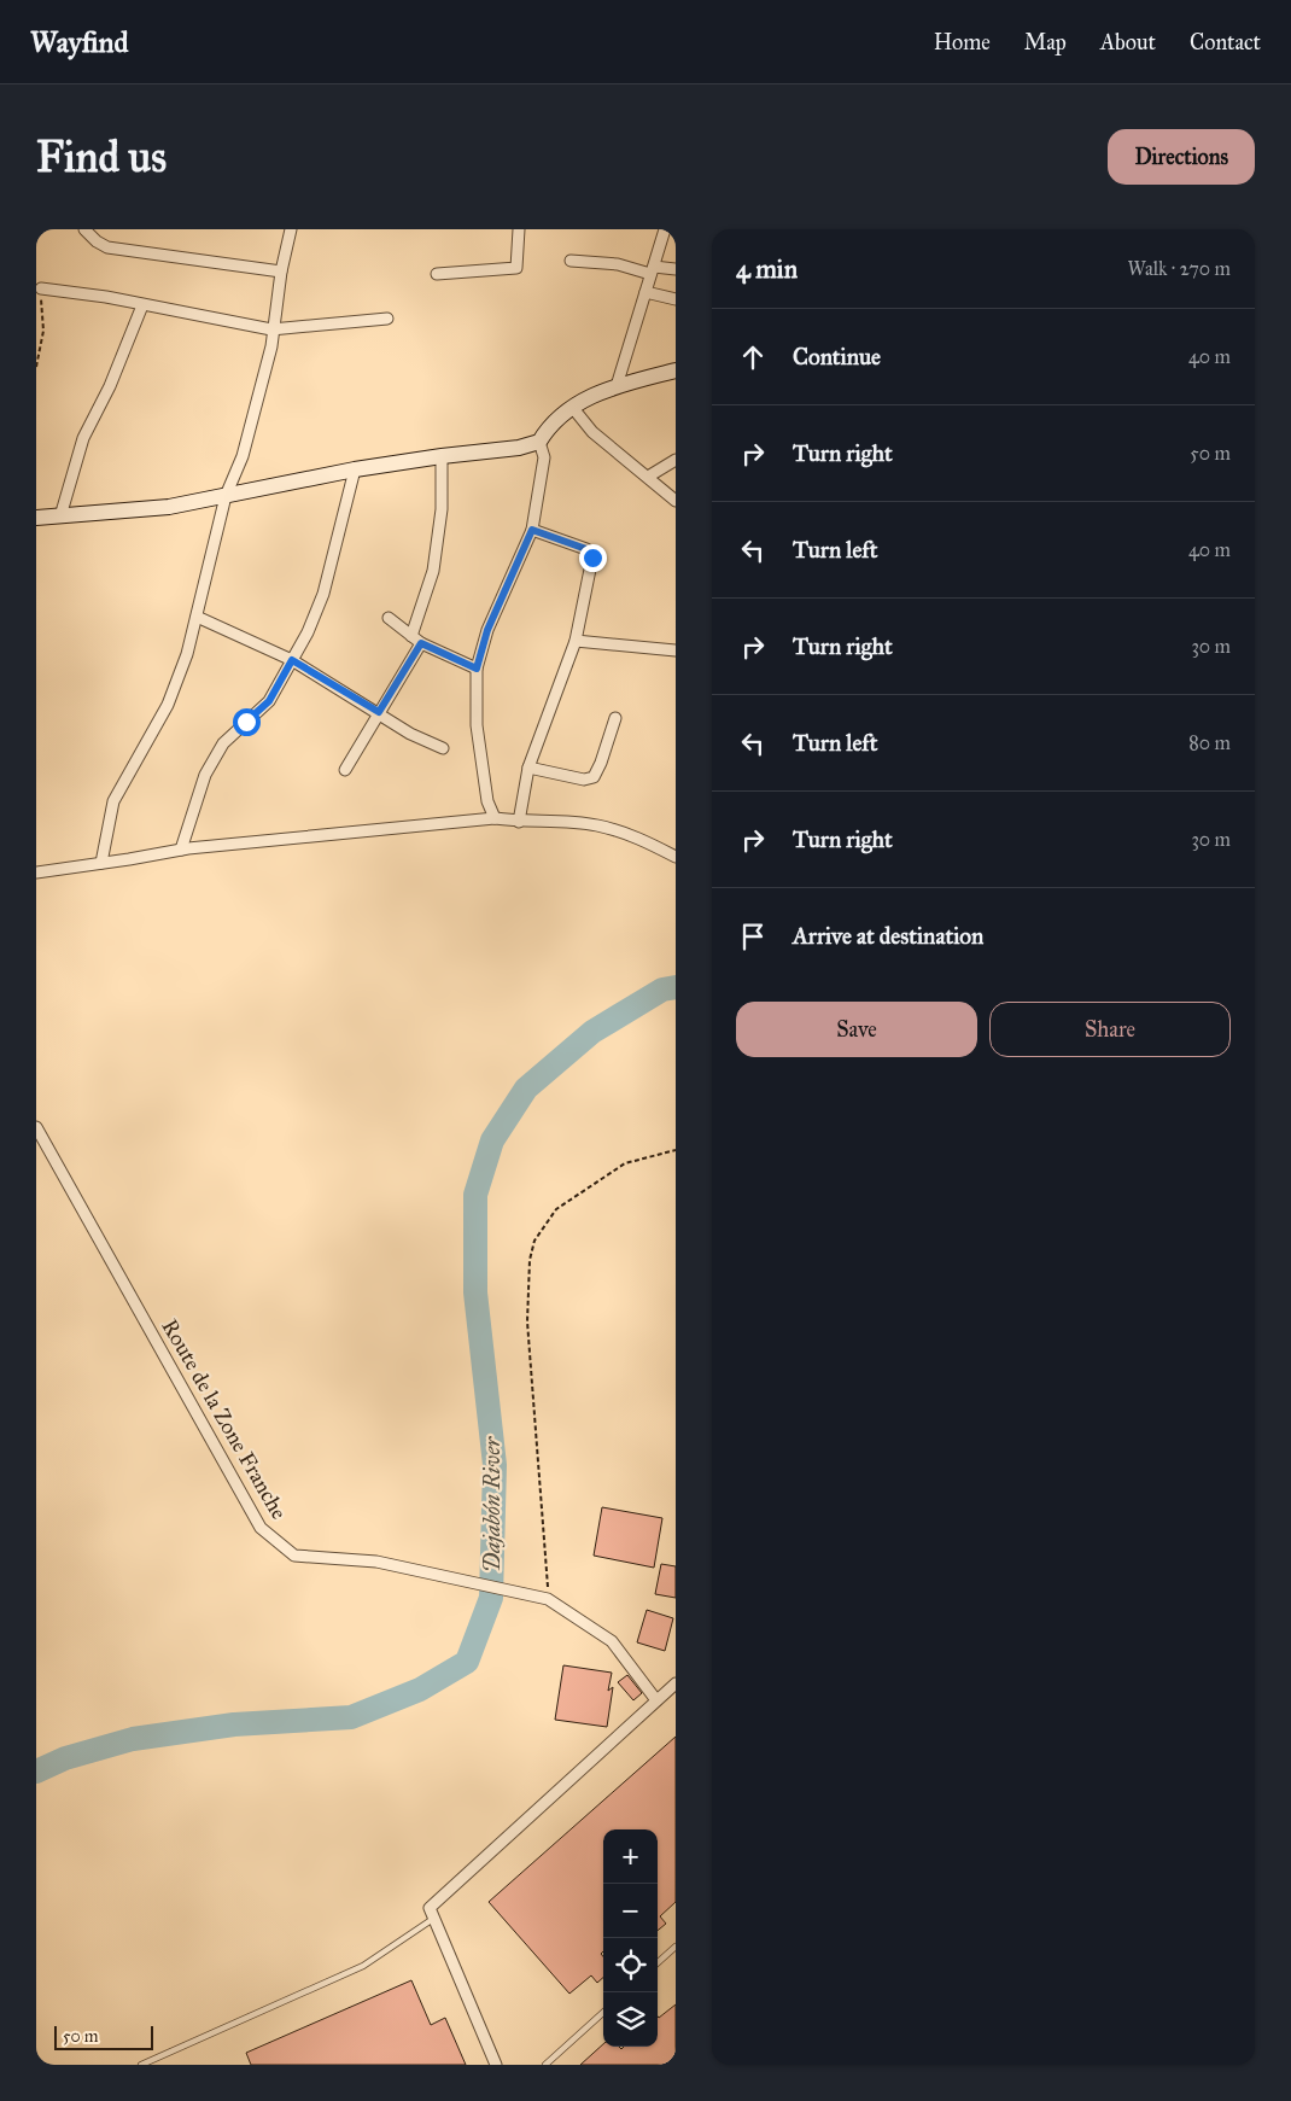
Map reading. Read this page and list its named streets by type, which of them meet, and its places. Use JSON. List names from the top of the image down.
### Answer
{
  "streets": {
    "street": ["Route de la Zone Franche"]
  },
  "water": ["Dajabón River"],
  "scale_bar": "50 m",
  "page": {
    "header": "Wayfind",
    "nav": [
      "Home",
      "Map",
      "About",
      "Contact"
    ],
    "buttons": [
      "Directions",
      ["Save", "Share"]
    ],
    "title": "Find us",
    "heading": ["4 min", "Walk · 270 m"],
    "list": [
      ["Continue", "40 m"],
      ["Turn right", "50 m"],
      ["Turn left", "40 m"],
      ["Turn right", "30 m"],
      ["Turn left", "80 m"],
      ["Turn right", "30 m"],
      "Arrive at destination"
    ],
    "map_buttons": ["+", "−"],
    "scale": "50 m"
  }
}
